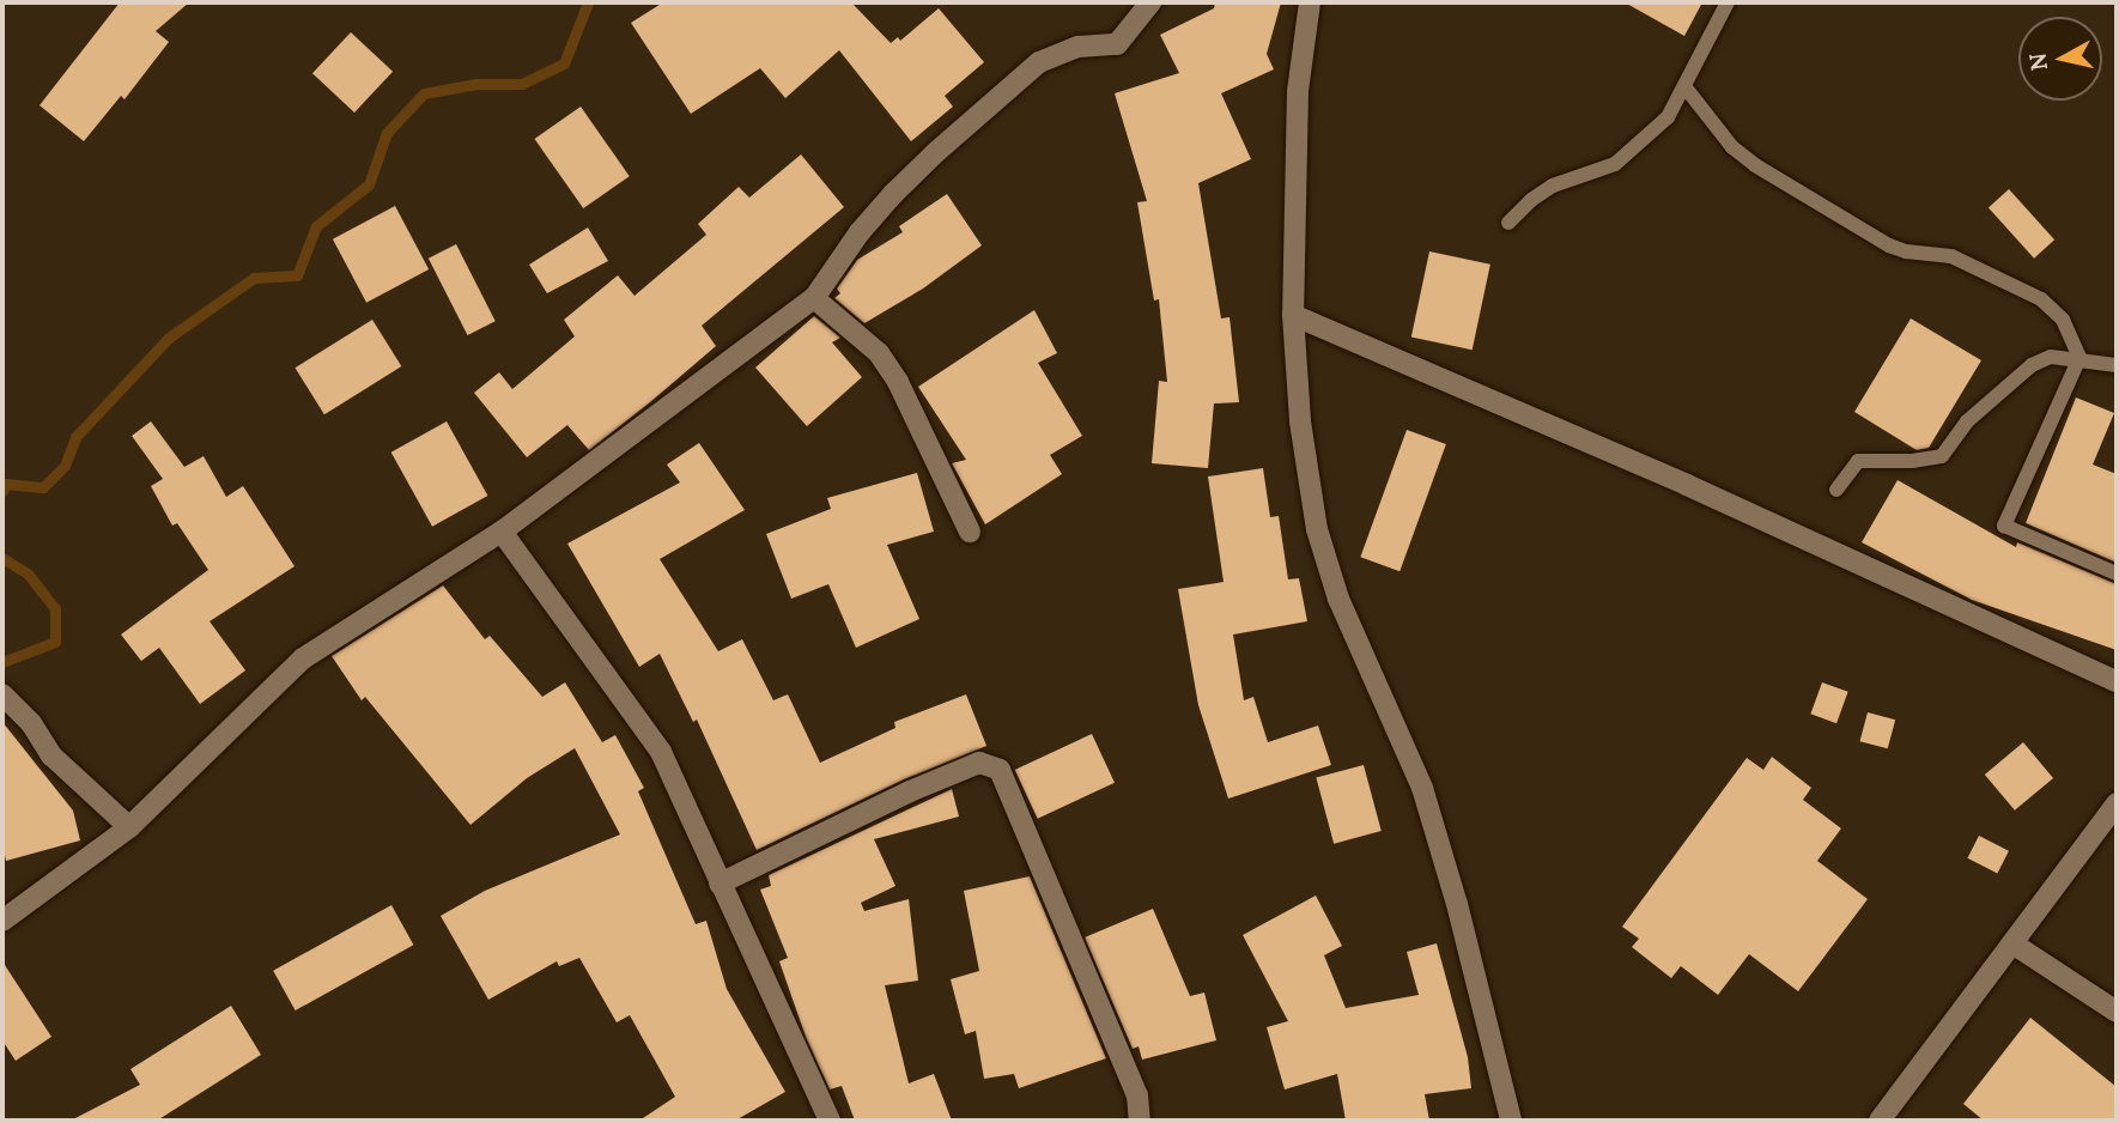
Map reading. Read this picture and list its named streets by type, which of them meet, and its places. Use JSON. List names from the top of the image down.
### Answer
{
  "north": "left"
}
